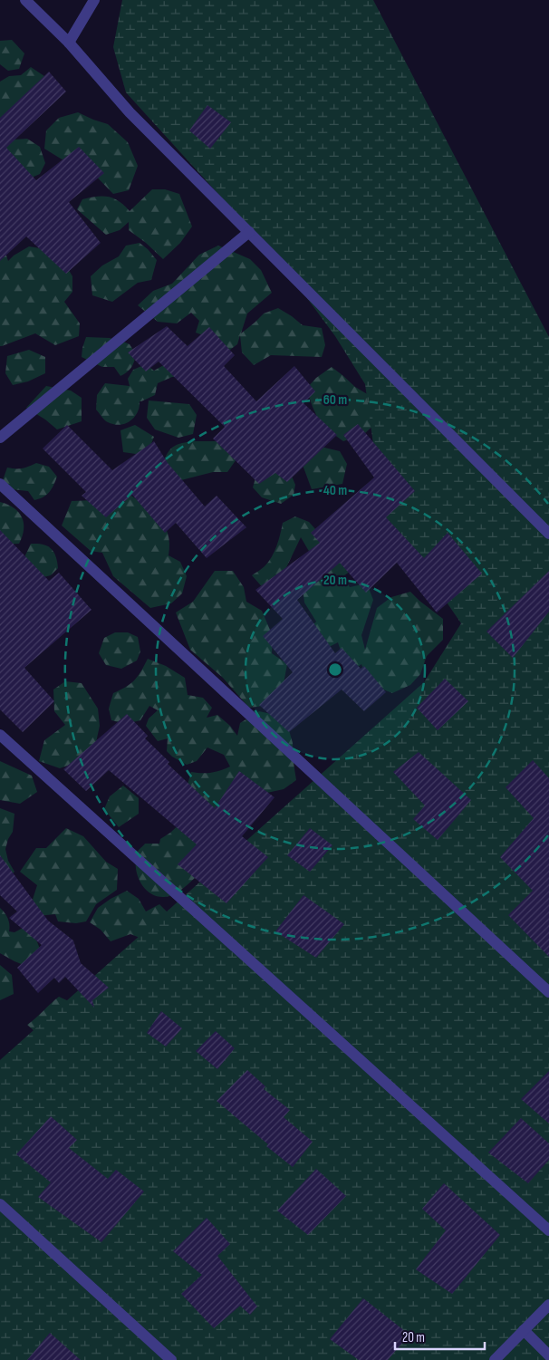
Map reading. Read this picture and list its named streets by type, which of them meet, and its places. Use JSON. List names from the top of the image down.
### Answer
{
  "scale_bar": "20 m",
  "rings": ["60 m", "40 m", "20 m"]
}
